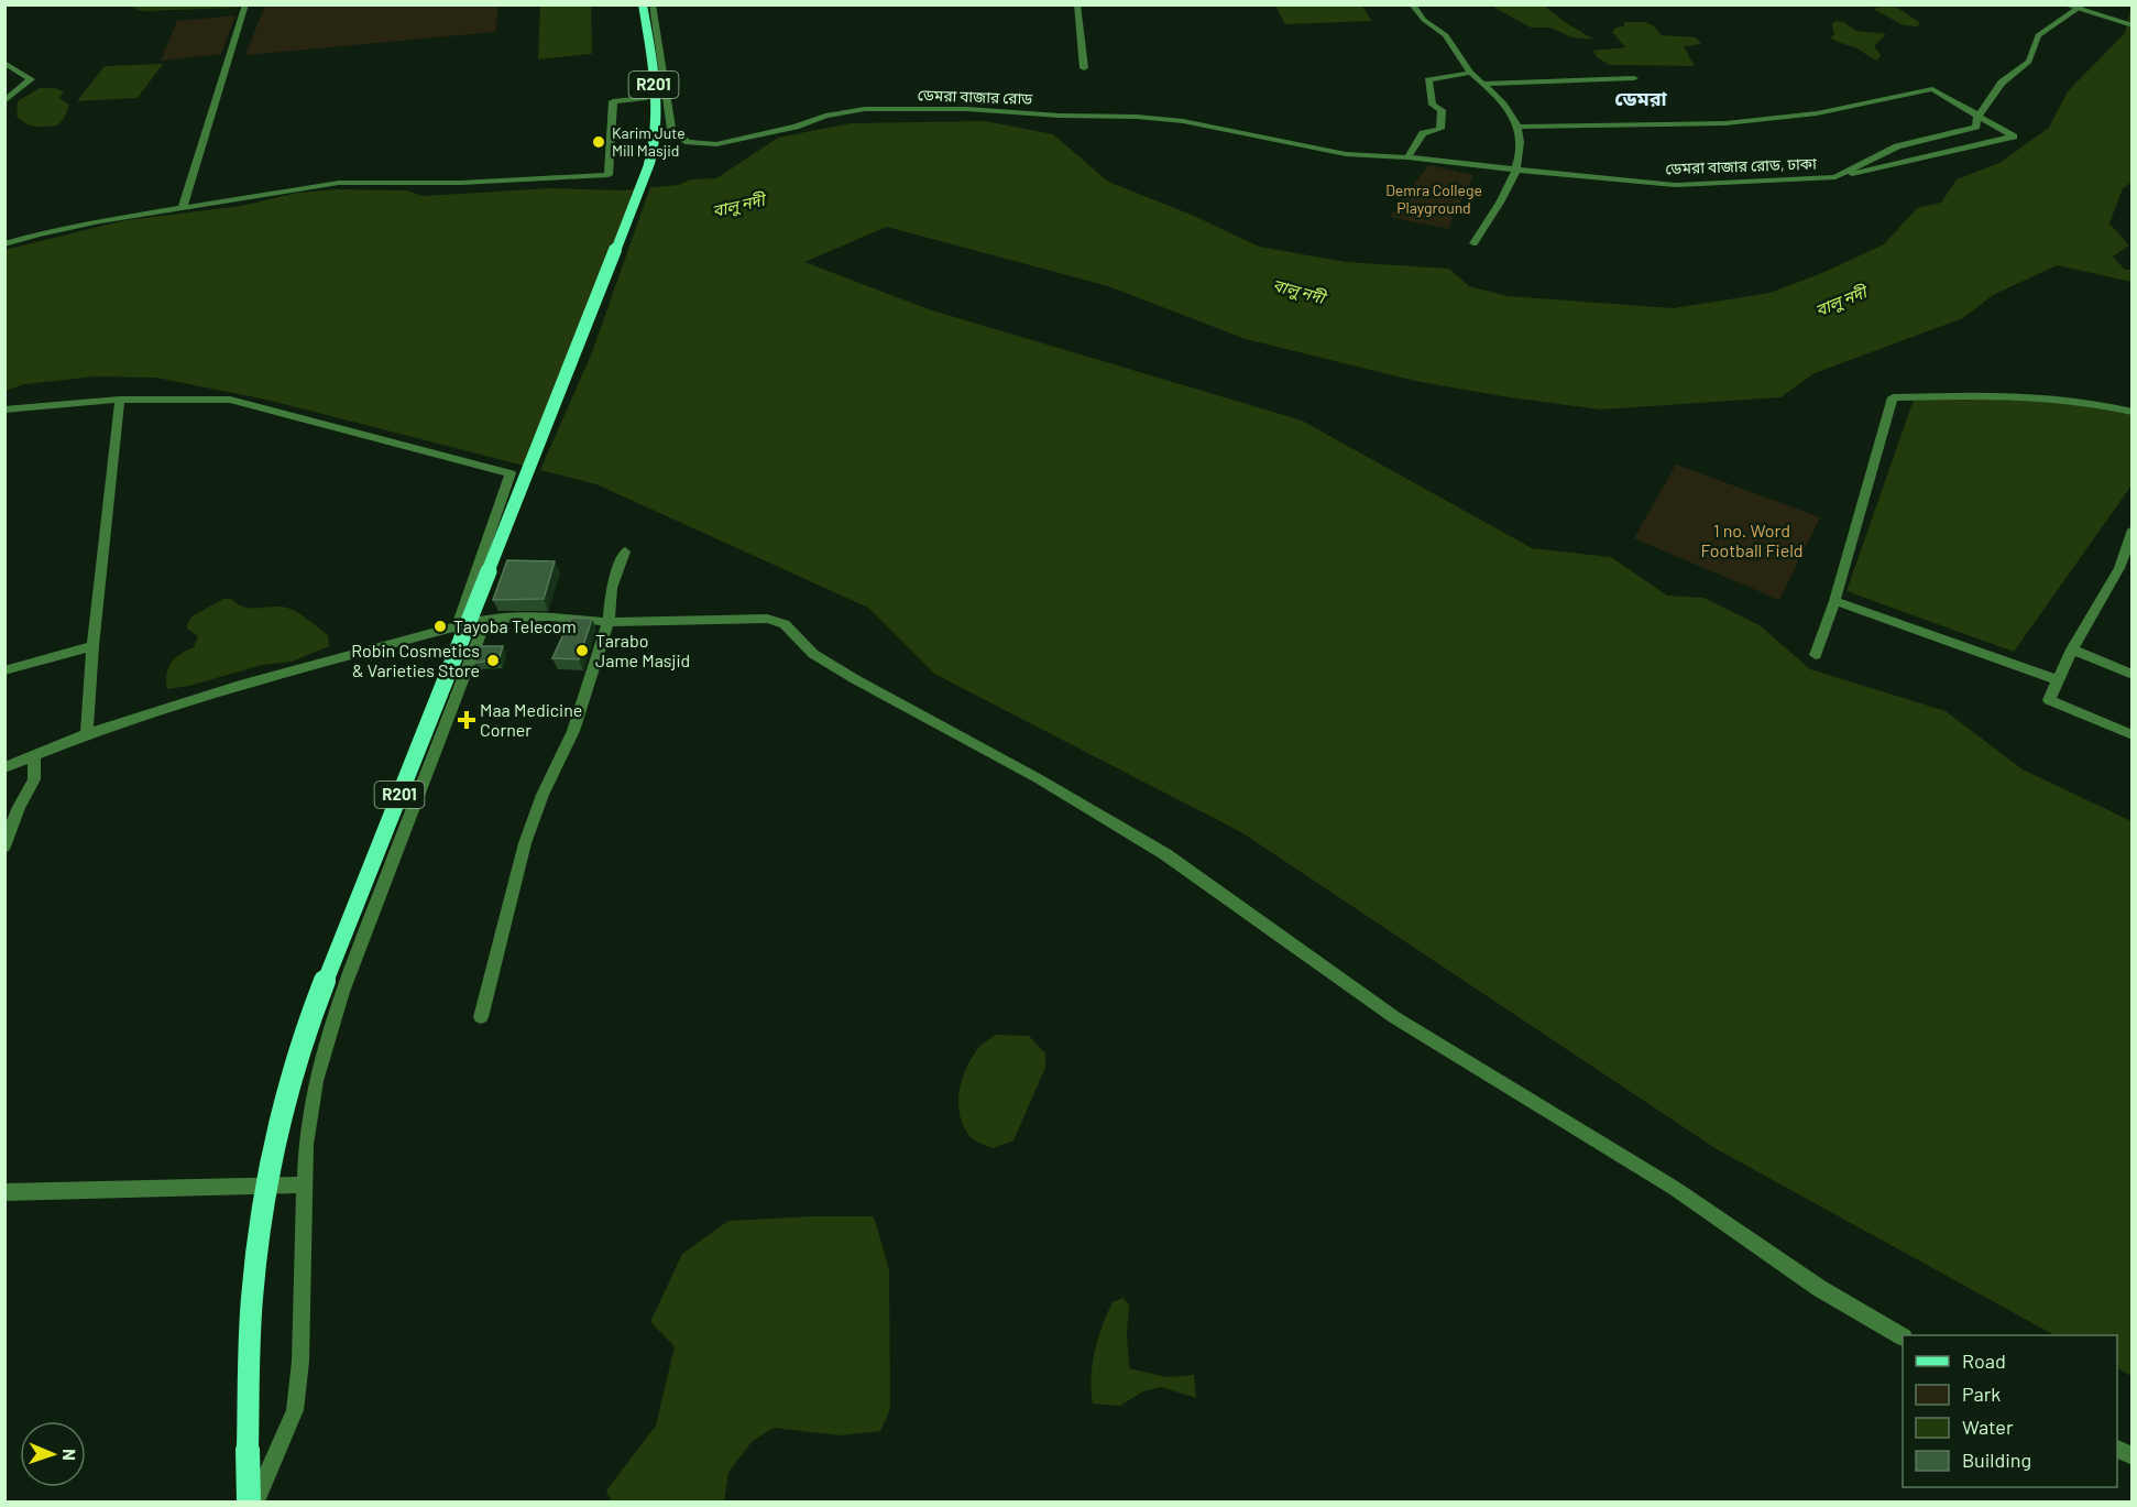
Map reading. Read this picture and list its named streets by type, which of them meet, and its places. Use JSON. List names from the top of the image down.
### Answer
{
  "streets": {
    "main road": ["R201"],
    "street": ["ডেমরা বাজার রোড", "ডেমরা বাজার রোড, ঢাকা"]
  },
  "crossings": [
    ["ডেমরা বাজার রোড", "ডেমরা বাজার রোড, ঢাকা"]
  ],
  "districts": ["ডেমরা"],
  "water": ["বালু নদী"],
  "parks": ["Demra College Playground", "1 no. Word Football Field"],
  "places": {
    "other": [
      "Karim Jute Mill Masjid",
      "Tayoba Telecom",
      "Tarabo Jame Masjid",
      "Robin Cosmetics & Varieties Store"
    ],
    "health": ["Maa Medicine Corner"]
  },
  "legend": [
    "Road",
    "Park",
    "Water",
    "Building"
  ],
  "north": "right"
}
